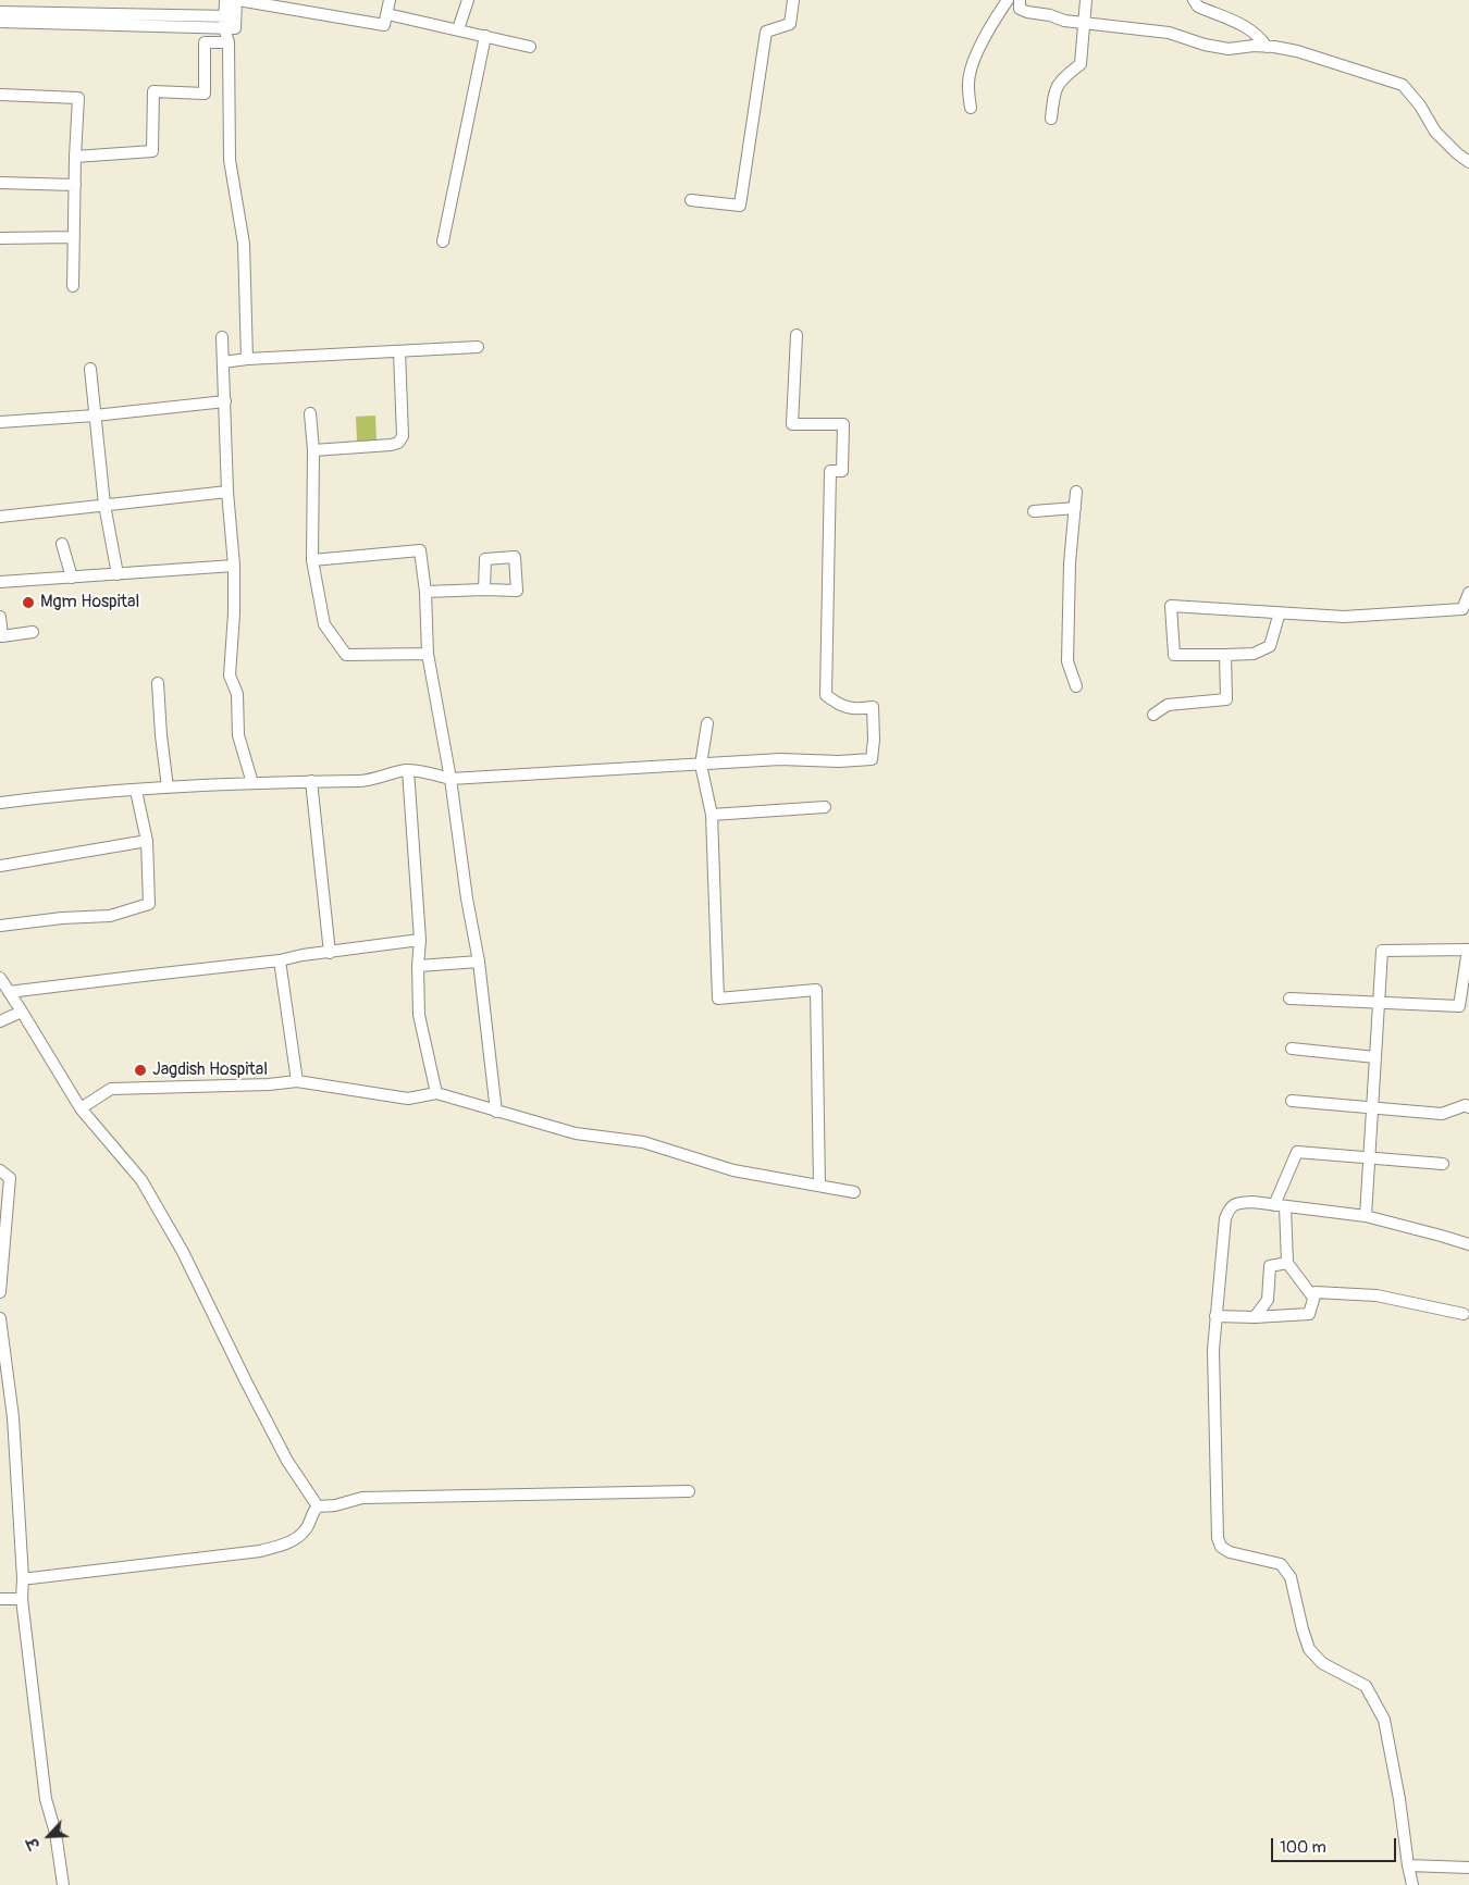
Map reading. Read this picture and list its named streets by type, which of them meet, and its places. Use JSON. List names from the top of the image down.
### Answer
{
  "places": ["Mgm Hospital", "Jagdish Hospital"],
  "scale_bar": "100 m",
  "north": "bottom left"
}
